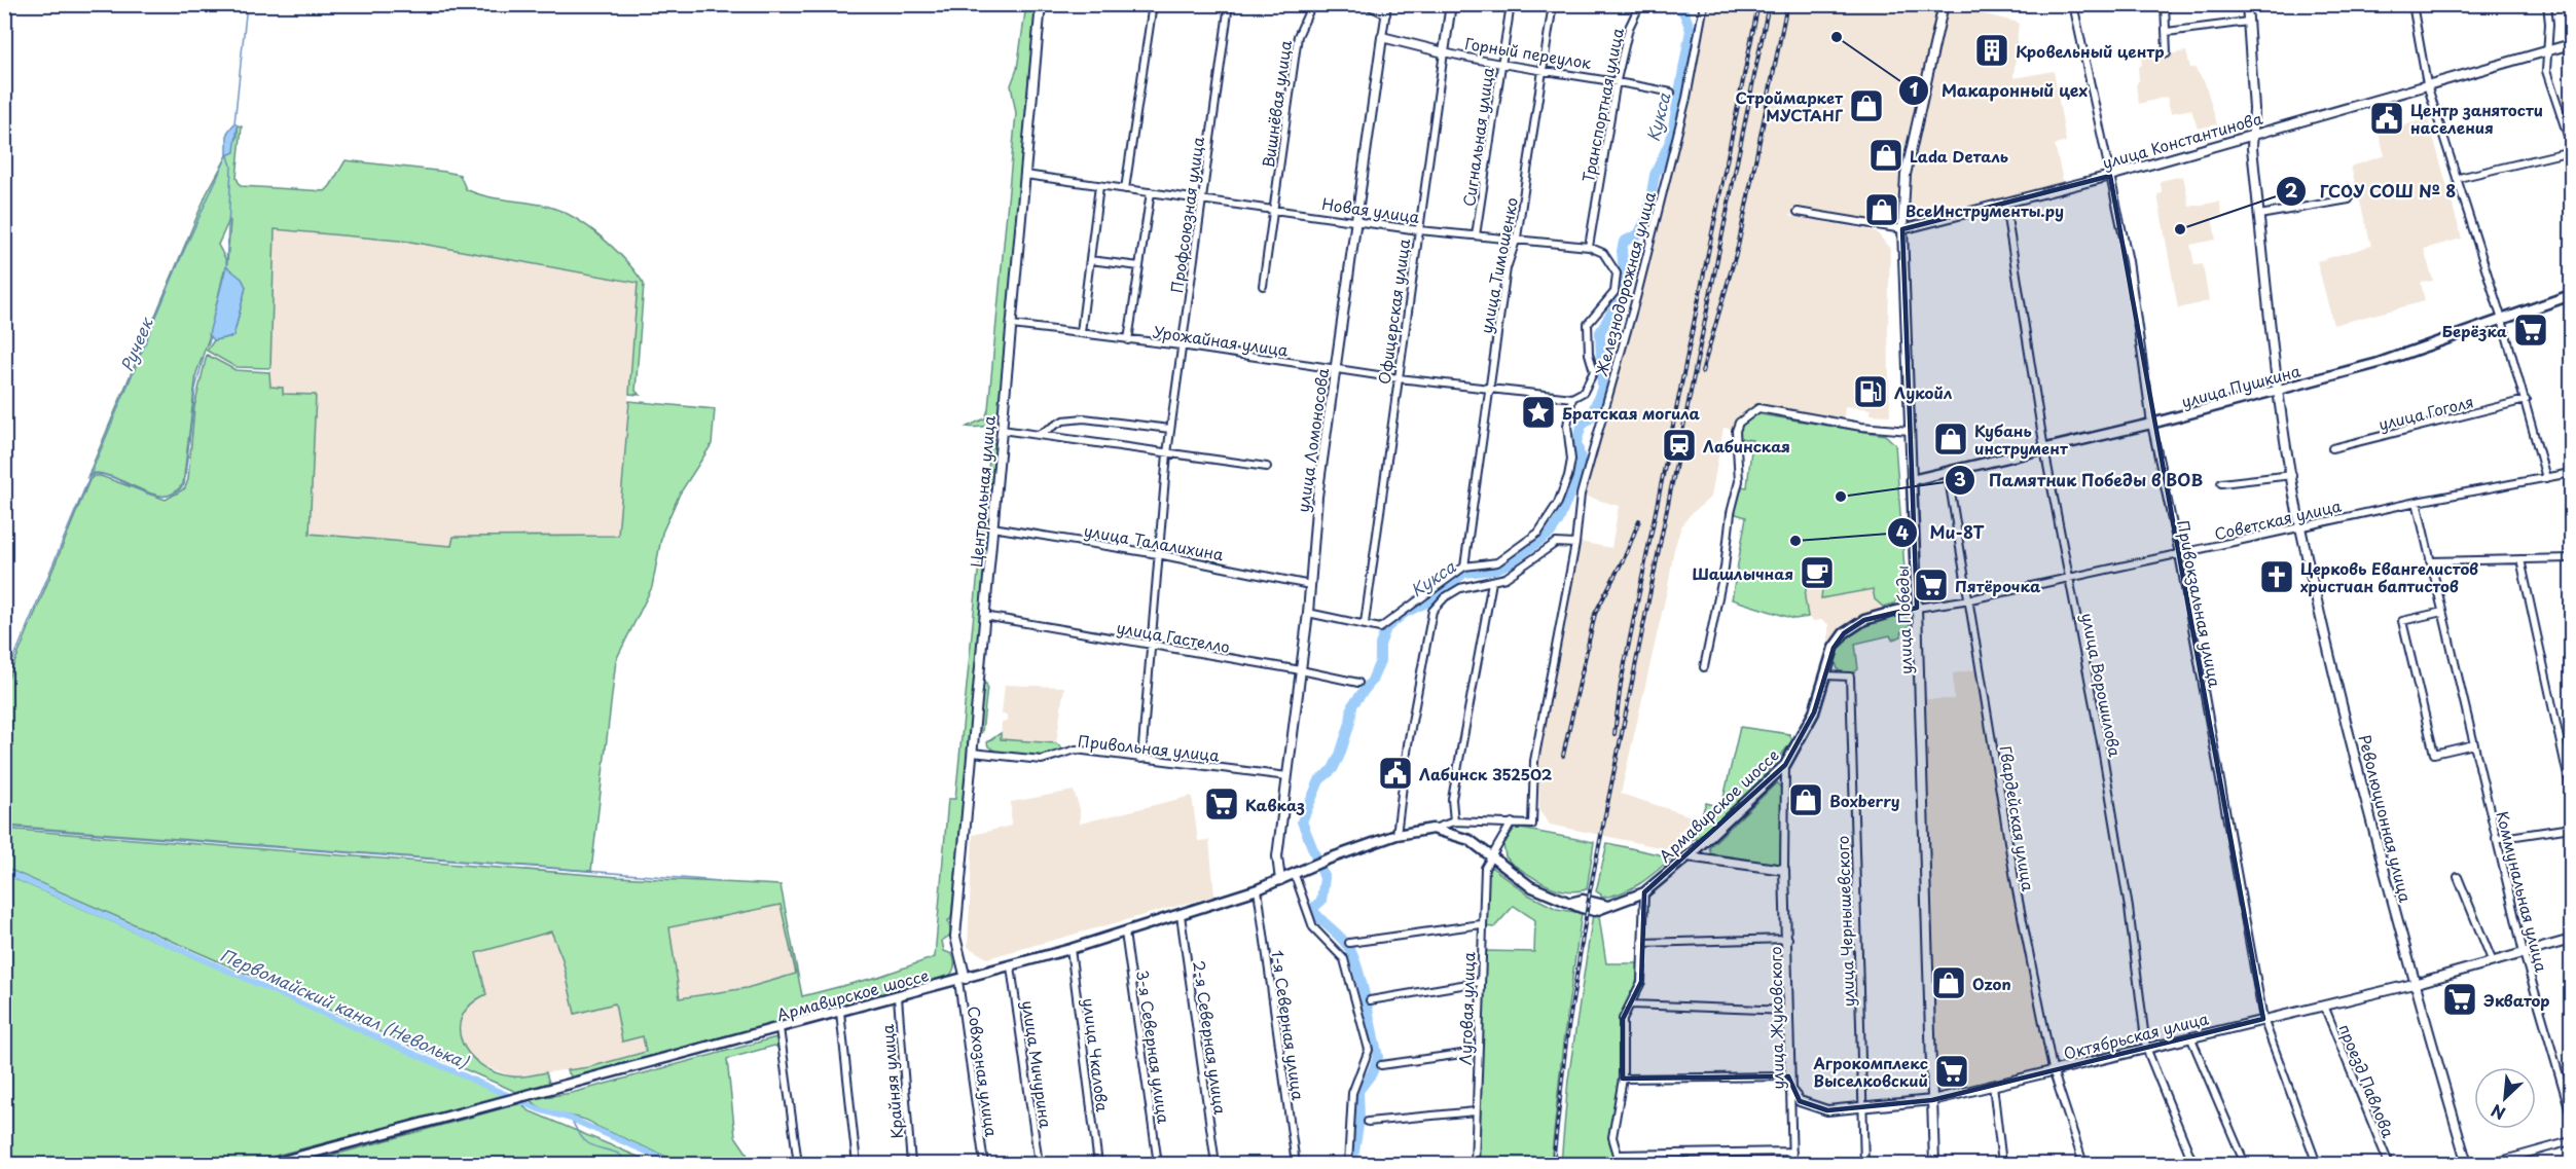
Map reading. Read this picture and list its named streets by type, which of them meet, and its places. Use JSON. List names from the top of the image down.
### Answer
{
  "streets": {
    "main road": ["улица Пушкина", "улица Победы", "Армавирское шоссе"],
    "street": [
      "Горный переулок",
      "Вишнёвая улица",
      "Транспортная улица",
      "Сигнальная улица",
      "улица Константинова",
      "Новая улица",
      "Профсоюзная улица",
      "улица Тимошенко",
      "Железнодорожная улица",
      "Офицерская улица",
      "Урожайная улица",
      "улица Гоголя",
      "улица Ломоносова",
      "Центральная улица",
      "Советская улица",
      "улица Талалихина",
      "Привокзальная улица",
      "улица Гастелло",
      "улица Ворошилова",
      "Привольная улица",
      "Гвардейская улица",
      "Революционная улица",
      "Коммунальная улица",
      "улица Чернышевского",
      "Луговая улица",
      "улица Жуковского",
      "1-я Северная улица",
      "Октябрьская улица",
      "2-я Северная улица",
      "3-я Северная улица",
      "улица Чкалова",
      "улица Мичурина",
      "Совхозная улица",
      "проезд Павлова",
      "Крайняя улица"
    ]
  },
  "crossings": [
    ["Горный переулок", "Транспортная улица"],
    ["Горный переулок", "Сигнальная улица"],
    ["Горный переулок", "улица Тимошенко"],
    ["Горный переулок", "Офицерская улица"],
    ["Горный переулок", "улица Ломоносова"],
    ["Вишнёвая улица", "Новая улица"],
    ["Транспортная улица", "Новая улица"],
    ["Транспортная улица", "Железнодорожная улица"],
    ["Сигнальная улица", "Новая улица"],
    ["улица Константинова", "Привокзальная улица"],
    ["улица Константинова", "улица Победы"],
    ["улица Константинова", "улица Ворошилова"],
    ["улица Константинова", "Революционная улица"],
    ["Новая улица", "Профсоюзная улица"],
    ["Новая улица", "улица Тимошенко"],
    ["Новая улица", "Железнодорожная улица"],
    ["Новая улица", "Офицерская улица"],
    ["Новая улица", "улица Ломоносова"],
    ["Новая улица", "Центральная улица"],
    ["Профсоюзная улица", "Урожайная улица"],
    ["Профсоюзная улица", "улица Талалихина"],
    ["Профсоюзная улица", "улица Гастелло"],
    ["Профсоюзная улица", "Привольная улица"],
    ["улица Тимошенко", "Урожайная улица"],
    ["Железнодорожная улица", "Урожайная улица"],
    ["Железнодорожная улица", "Армавирское шоссе"],
    ["Офицерская улица", "Урожайная улица"],
    ["Урожайная улица", "улица Ломоносова"],
    ["Урожайная улица", "Центральная улица"],
    ["улица Пушкина", "Привокзальная улица"],
    ["улица Пушкина", "улица Победы"],
    ["улица Пушкина", "улица Ворошилова"],
    ["улица Пушкина", "Гвардейская улица"],
    ["улица Пушкина", "Революционная улица"],
    ["улица Ломоносова", "улица Талалихина"],
    ["улица Ломоносова", "улица Гастелло"],
    ["улица Ломоносова", "Привольная улица"],
    ["улица Ломоносова", "Армавирское шоссе"],
    ["Центральная улица", "улица Талалихина"],
    ["Центральная улица", "улица Гастелло"],
    ["Центральная улица", "Привольная улица"],
    ["Центральная улица", "Армавирское шоссе"],
    ["Центральная улица", "Совхозная улица"],
    ["Советская улица", "Привокзальная улица"],
    ["Советская улица", "улица Победы"],
    ["Советская улица", "улица Ворошилова"],
    ["Советская улица", "Армавирское шоссе"],
    ["Советская улица", "Гвардейская улица"],
    ["Советская улица", "Революционная улица"],
    ["Советская улица", "Коммунальная улица"],
    ["Привокзальная улица", "Октябрьская улица"],
    ["улица Победы", "Армавирское шоссе"],
    ["улица Победы", "Октябрьская улица"],
    ["улица Ворошилова", "Октябрьская улица"],
    ["Армавирское шоссе", "улица Чернышевского"],
    ["Армавирское шоссе", "Луговая улица"],
    ["Армавирское шоссе", "улица Жуковского"],
    ["Армавирское шоссе", "1-я Северная улица"],
    ["Армавирское шоссе", "2-я Северная улица"],
    ["Армавирское шоссе", "3-я Северная улица"],
    ["Армавирское шоссе", "улица Чкалова"],
    ["Армавирское шоссе", "улица Мичурина"],
    ["Армавирское шоссе", "Совхозная улица"],
    ["Армавирское шоссе", "Крайняя улица"],
    ["Гвардейская улица", "Октябрьская улица"],
    ["Революционная улица", "Октябрьская улица"],
    ["Коммунальная улица", "Октябрьская улица"],
    ["улица Чернышевского", "Октябрьская улица"],
    ["улица Жуковского", "Октябрьская улица"],
    ["Октябрьская улица", "проезд Павлова"]
  ],
  "water": ["Кукса", "Ручеек", "Первомайский канал (Неволька)"],
  "places": {
    "other": [
      "Макаронный цех",
      "ГСОУ СОШ № 8",
      "Памятник Победы в ВОВ",
      "Ми-8Т"
    ],
    "building": ["Кровельный центр"],
    "shop": [
      "Строймаркет МУСТАНГ",
      "Lada Dеталь",
      "ВсеИнструменты.ру",
      "Кубань инструмент",
      "Boxberry",
      "Ozon"
    ],
    "public building": ["Центр занятости населения", "Лабинск 352502"],
    "supermarket": [
      "Берёзка",
      "Пятёрочка",
      "Кавказ",
      "Экватор",
      "Агрокомплекс Выселковский"
    ],
    "fuel station": ["Лукойл"],
    "place": ["Братская могила"],
    "station": ["Лабинская"],
    "cafe": ["Шашлычная"],
    "church": ["Церковь Евангелистов христиан баптистов"]
  },
  "north": "bottom left"
}
